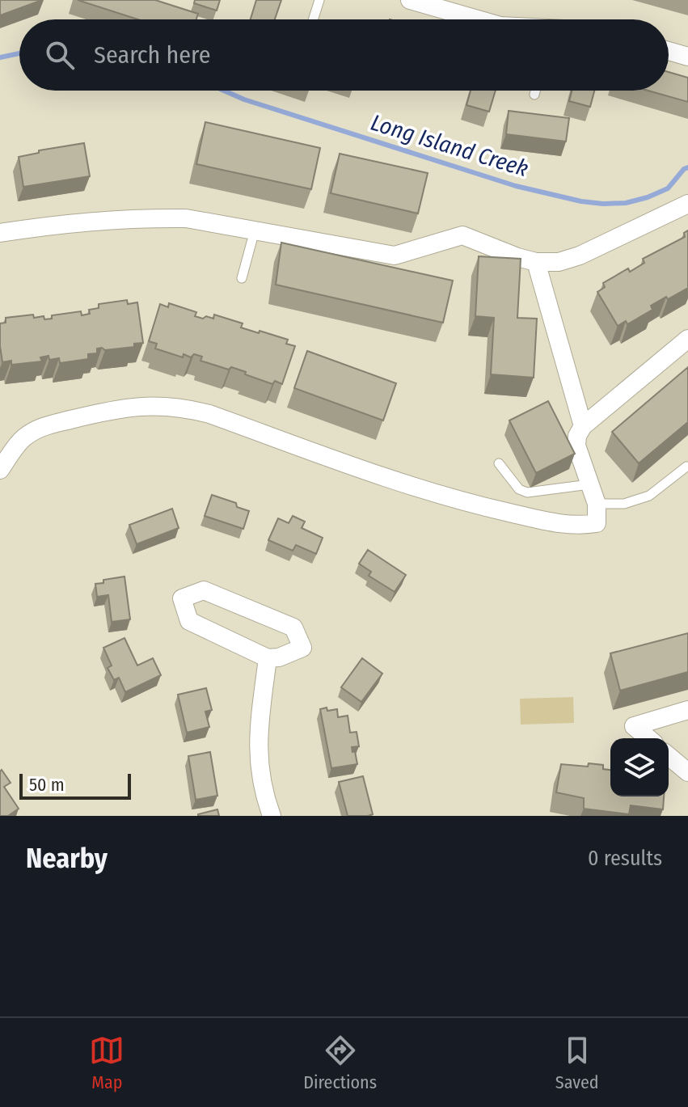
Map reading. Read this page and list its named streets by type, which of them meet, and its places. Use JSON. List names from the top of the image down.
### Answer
{
  "water": ["Long Island Creek"],
  "scale_bar": "50 m",
  "page": {
    "search": "Search here",
    "scale": "50 m",
    "heading": ["Nearby", "0 results"],
    "nav": ["Map", "Directions", "Saved"]
  }
}
